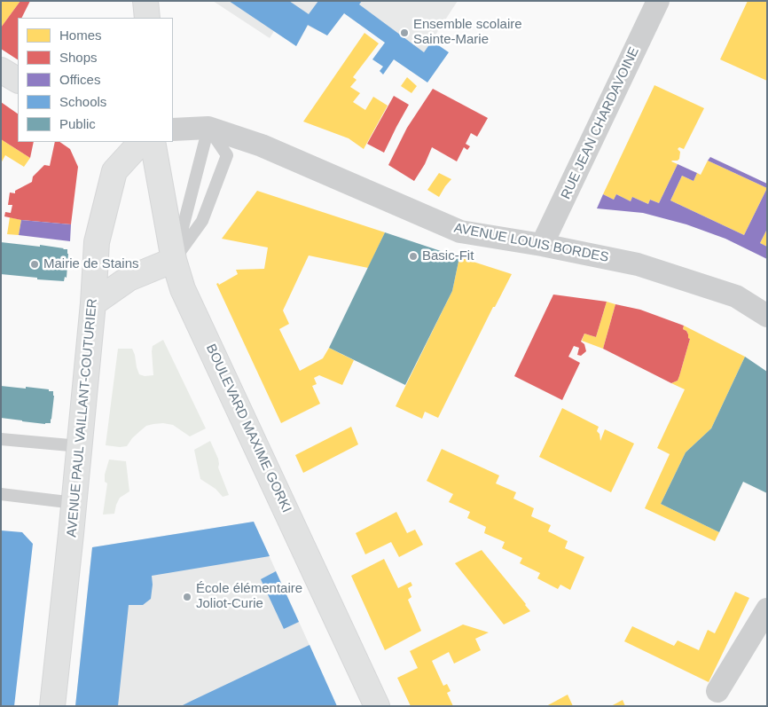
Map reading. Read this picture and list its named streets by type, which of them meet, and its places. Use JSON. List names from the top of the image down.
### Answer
{
  "streets": {
    "street": [
      "RUE JEAN CHARDAVOINE",
      "AVENUE LOUIS BORDES",
      "AVENUE PAUL VAILLANT-COUTURIER",
      "BOULEVARD MAXIME GORKI"
    ]
  },
  "crossings": [
    ["RUE JEAN CHARDAVOINE", "AVENUE LOUIS BORDES"]
  ],
  "places": [
    "Ensemble scolaire Sainte-Marie",
    "Basic-Fit",
    "Mairie de Stains",
    "École élémentaire Joliot-Curie"
  ],
  "legend": [
    "Homes",
    "Shops",
    "Offices",
    "Schools",
    "Public"
  ]
}
